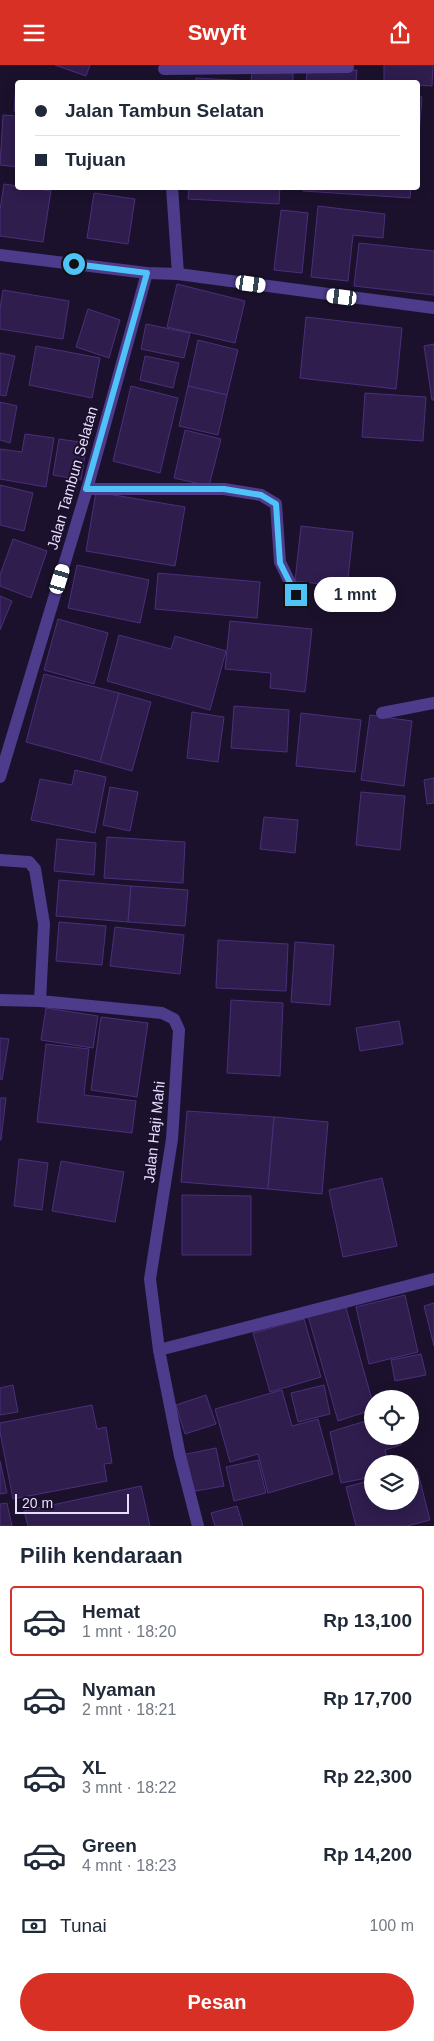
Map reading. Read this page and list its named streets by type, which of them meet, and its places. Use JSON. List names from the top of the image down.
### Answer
{
  "streets": {
    "street": ["Jalan Tambun Selatan", "Jalan Haji Mahi"]
  },
  "scale_bar": "20 m",
  "page": {
    "header": "Swyft",
    "banner": ["Jalan Tambun Selatan", "Tujuan"],
    "bubble": "1 mnt",
    "scale": "20 m",
    "heading": "Pilih kendaraan",
    "list": [
      {
        "name": "Hemat",
        "note": "1 mnt · 18:20",
        "value": "Rp 13,100"
      },
      {
        "name": "Nyaman",
        "note": "2 mnt · 18:21",
        "value": "Rp 17,700"
      },
      {
        "name": "XL",
        "note": "3 mnt · 18:22",
        "value": "Rp 22,300"
      },
      {
        "name": "Green",
        "note": "4 mnt · 18:23",
        "value": "Rp 14,200"
      }
    ],
    "pay": ["Tunai", "100 m"],
    "buttons": "Pesan"
  }
}
